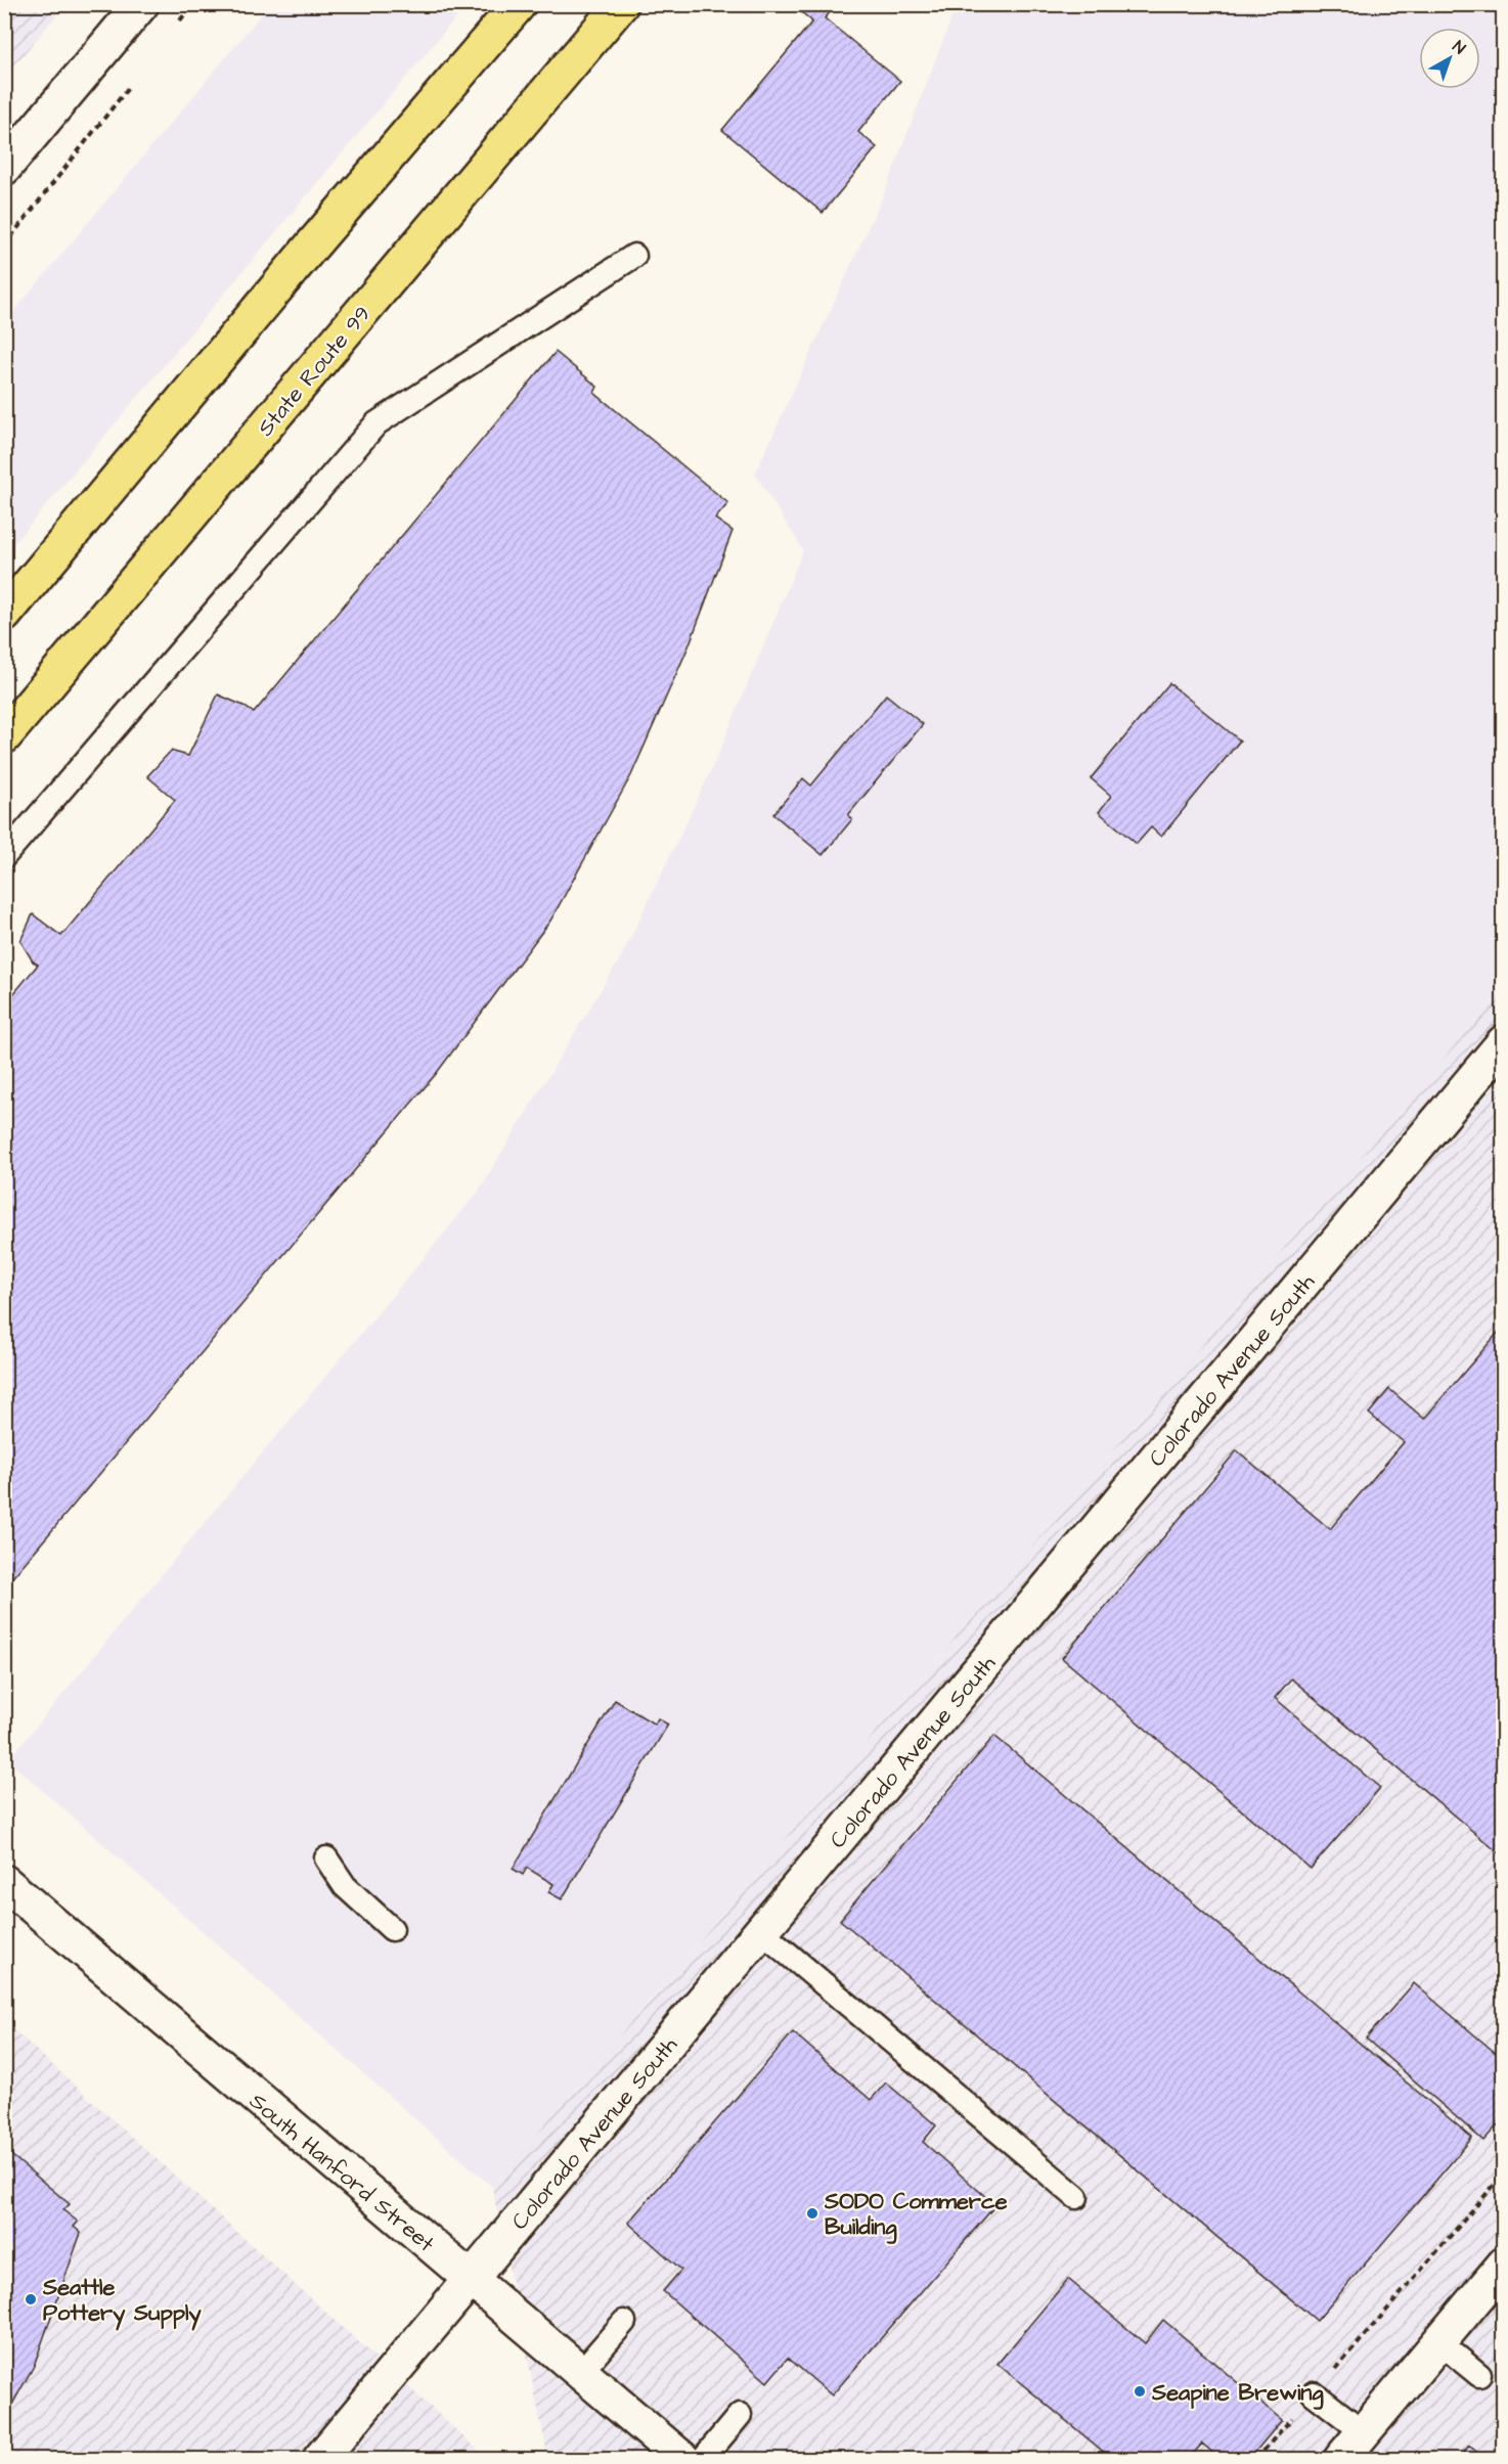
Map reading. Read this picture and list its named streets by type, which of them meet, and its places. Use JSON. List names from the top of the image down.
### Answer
{
  "streets": {
    "highway": ["State Route 99"],
    "street": ["Colorado Avenue South", "South Hanford Street"]
  },
  "crossings": [
    ["Colorado Avenue South", "South Hanford Street"]
  ],
  "places": ["SODO Commerce Building", "Seattle Pottery Supply", "Seapine Brewing"],
  "north": "top right"
}
